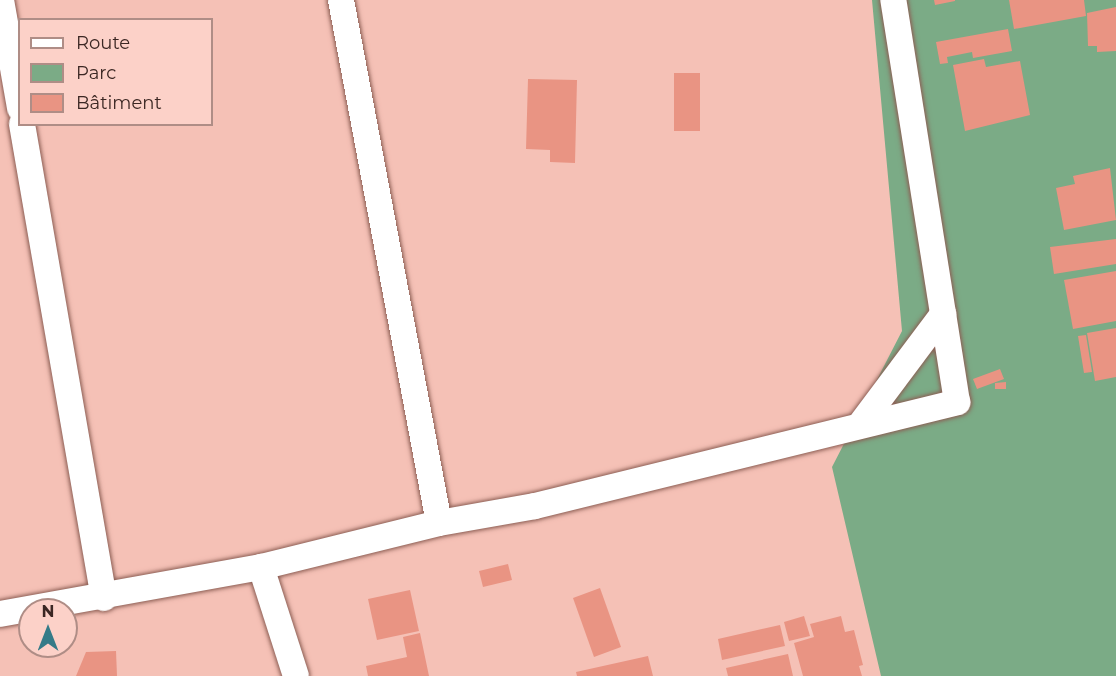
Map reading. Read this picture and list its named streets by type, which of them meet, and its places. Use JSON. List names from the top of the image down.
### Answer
{
  "legend": ["Route", "Parc", "Bâtiment"],
  "north": "top"
}
